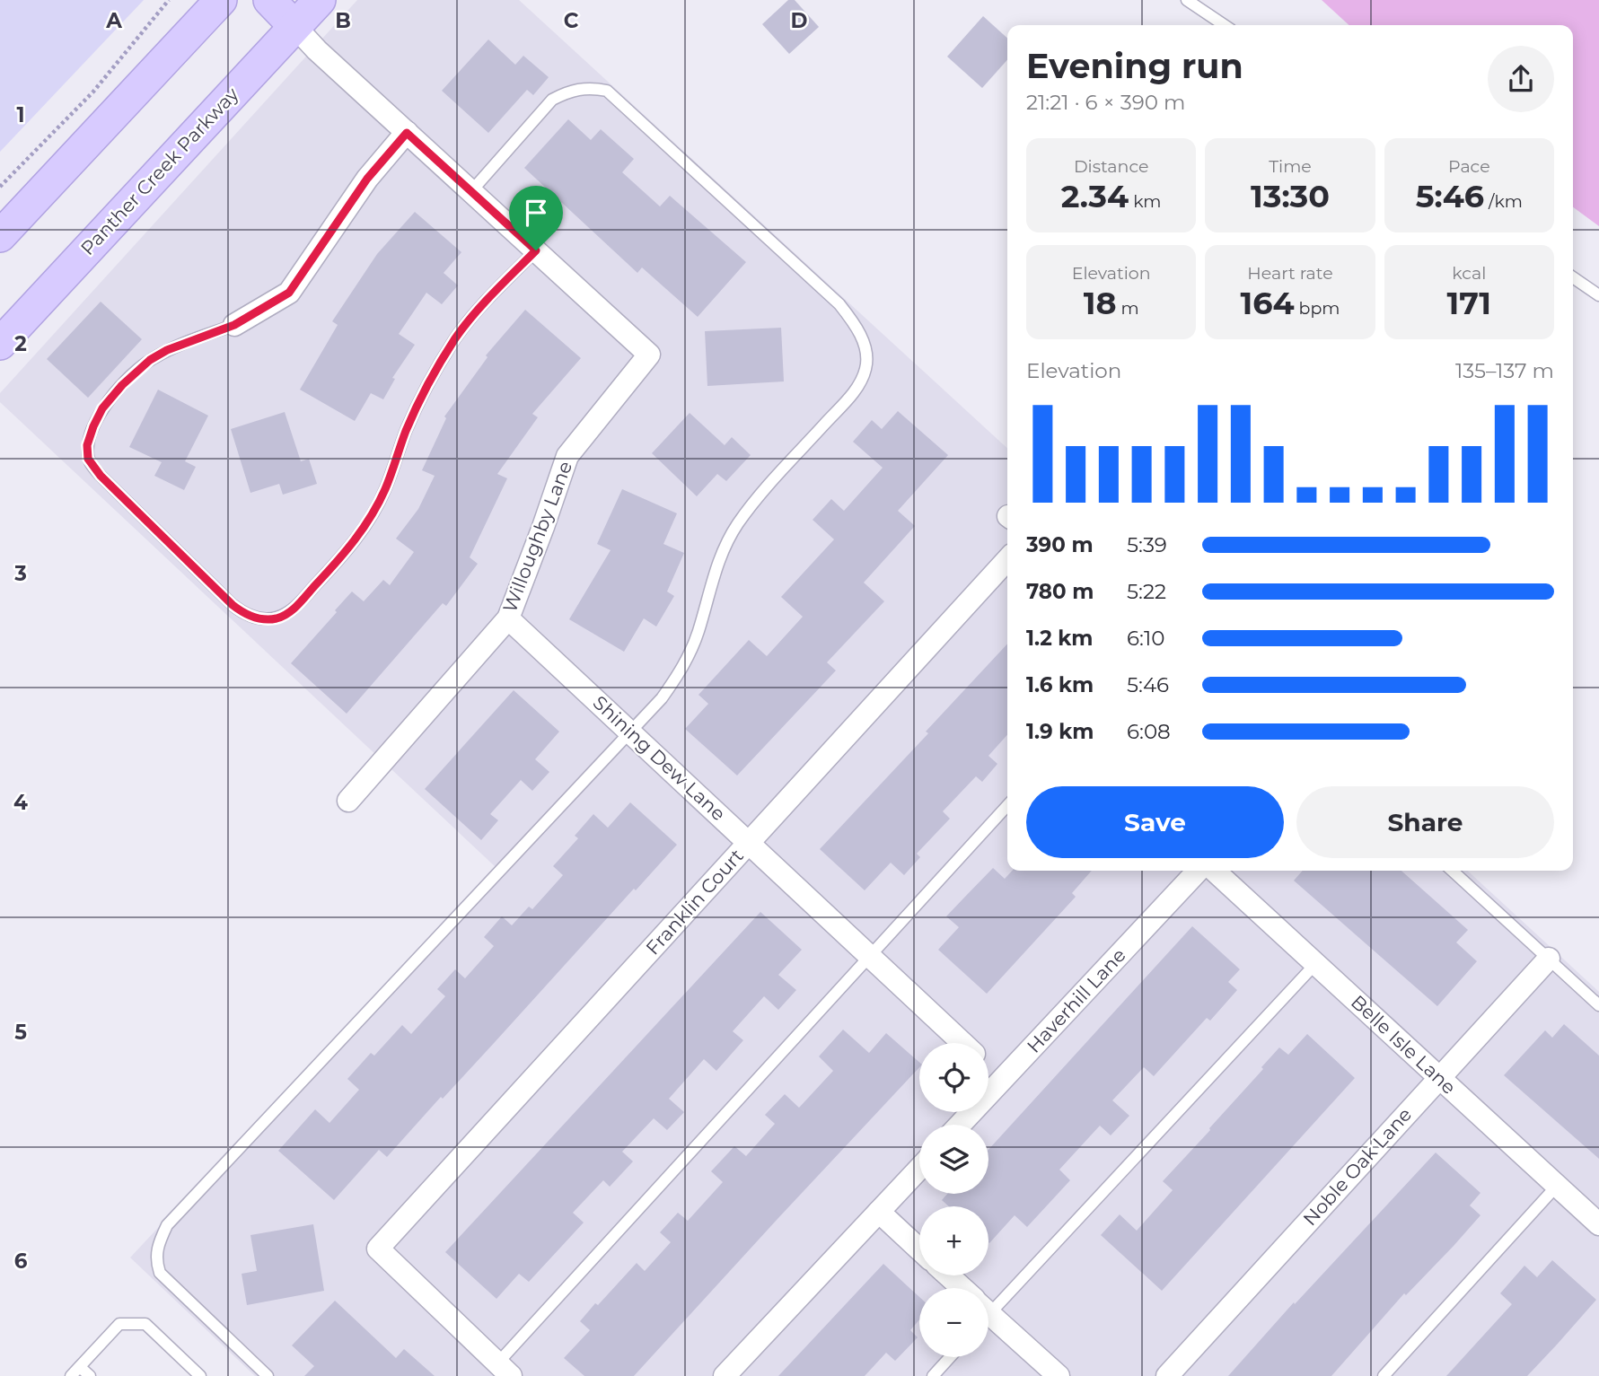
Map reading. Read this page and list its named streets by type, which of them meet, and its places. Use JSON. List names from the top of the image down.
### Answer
{
  "streets": {
    "main road": ["Panther Creek Parkway"],
    "street": [
      "Willoughby Lane",
      "Shining Dew Lane",
      "Franklin Court",
      "Haverhill Lane",
      "Belle Isle Lane",
      "Noble Oak Lane"
    ]
  },
  "crossings": [
    ["Willoughby Lane", "Shining Dew Lane"],
    ["Shining Dew Lane", "Franklin Court"],
    ["Shining Dew Lane", "Haverhill Lane"],
    ["Belle Isle Lane", "Noble Oak Lane"]
  ],
  "page": {
    "heading": ["Evening run", "21:21 · 6 × 390 m"],
    "stats": [
      ["Distance", "2.34 km"],
      ["Time", "13:30"],
      ["Pace", "5:46 /km"],
      ["Elevation", "18 m"],
      ["Heart rate", "164 bpm"],
      ["kcal", "171"]
    ],
    "chart": ["Elevation", "135–137 m"],
    "list": [
      {
        "name": "390 m",
        "note": "5:39"
      },
      {
        "name": "780 m",
        "note": "5:22"
      },
      {
        "name": "1.2 km",
        "note": "6:10"
      },
      {
        "name": "1.6 km",
        "note": "5:46"
      },
      {
        "name": "1.9 km",
        "note": "6:08"
      }
    ],
    "buttons": ["Save", "Share"],
    "map_buttons": ["+", "−"]
  },
  "grid": {
    "columns": [
      "A",
      "B",
      "C",
      "D"
    ],
    "rows": [
      "1",
      "2",
      "3",
      "4",
      "5",
      "6"
    ]
  }
}
